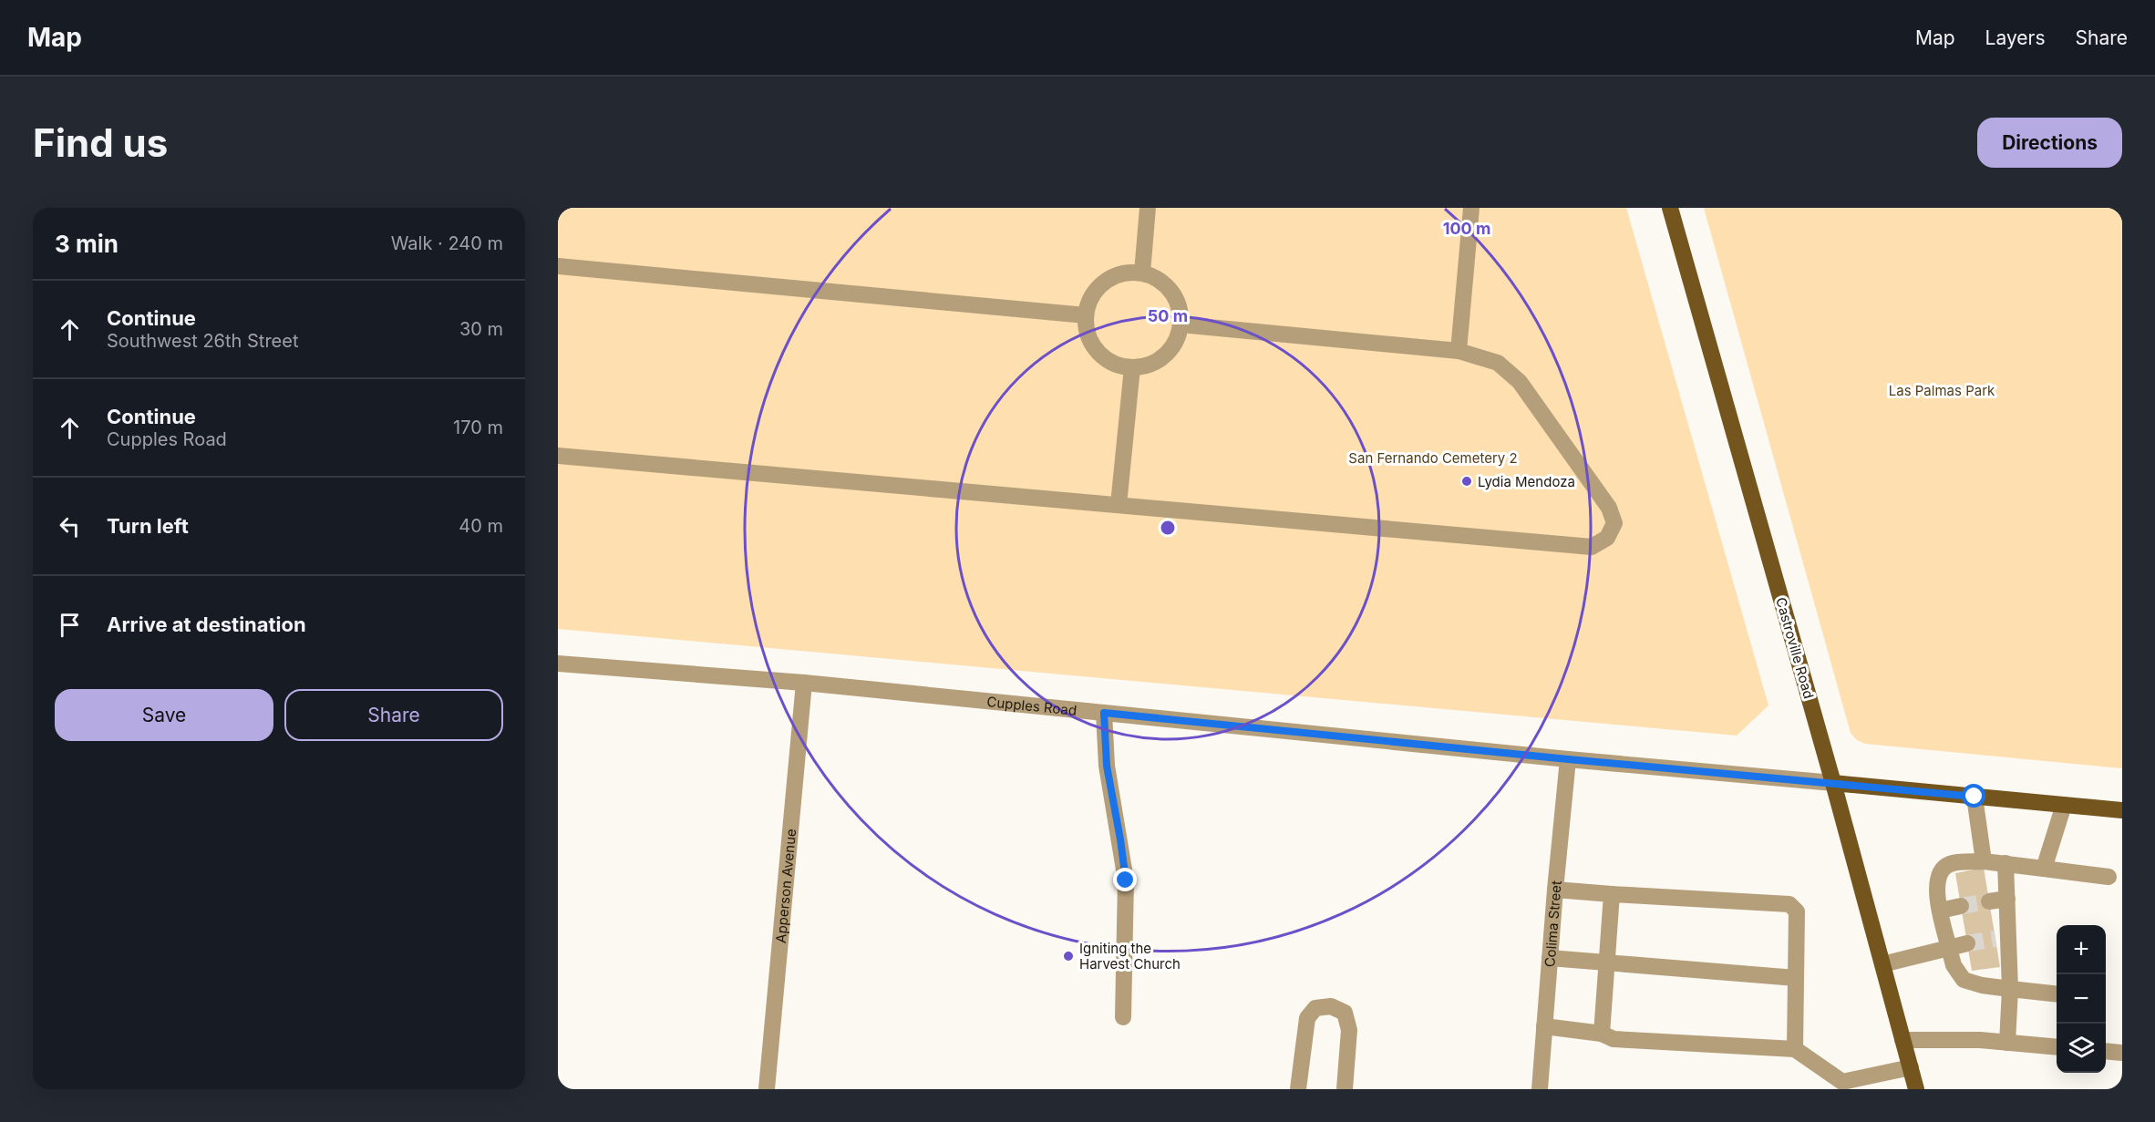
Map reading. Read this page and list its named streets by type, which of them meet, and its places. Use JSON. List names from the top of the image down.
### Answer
{
  "streets": {
    "main road": ["Castroville Road"],
    "street": ["Cupples Road", "Apperson Avenue", "Colima Street"]
  },
  "crossings": [
    ["Castroville Road", "Cupples Road"],
    ["Cupples Road", "Apperson Avenue"],
    ["Cupples Road", "Colima Street"]
  ],
  "parks": ["Las Palmas Park", "San Fernando Cemetery 2"],
  "places": ["Lydia Mendoza", "Igniting the Harvest Church"],
  "page": {
    "header": "Map",
    "nav": ["Map", "Layers", "Share"],
    "buttons": [
      "Directions",
      ["Save", "Share"]
    ],
    "title": "Find us",
    "heading": ["3 min", "Walk · 240 m"],
    "list": [
      ["Continue", "Southwest 26th Street", "30 m"],
      ["Continue", "Cupples Road", "170 m"],
      ["Turn left", "40 m"],
      "Arrive at destination"
    ],
    "map_buttons": ["+", "−"]
  },
  "rings": ["100 m", "50 m"]
}
